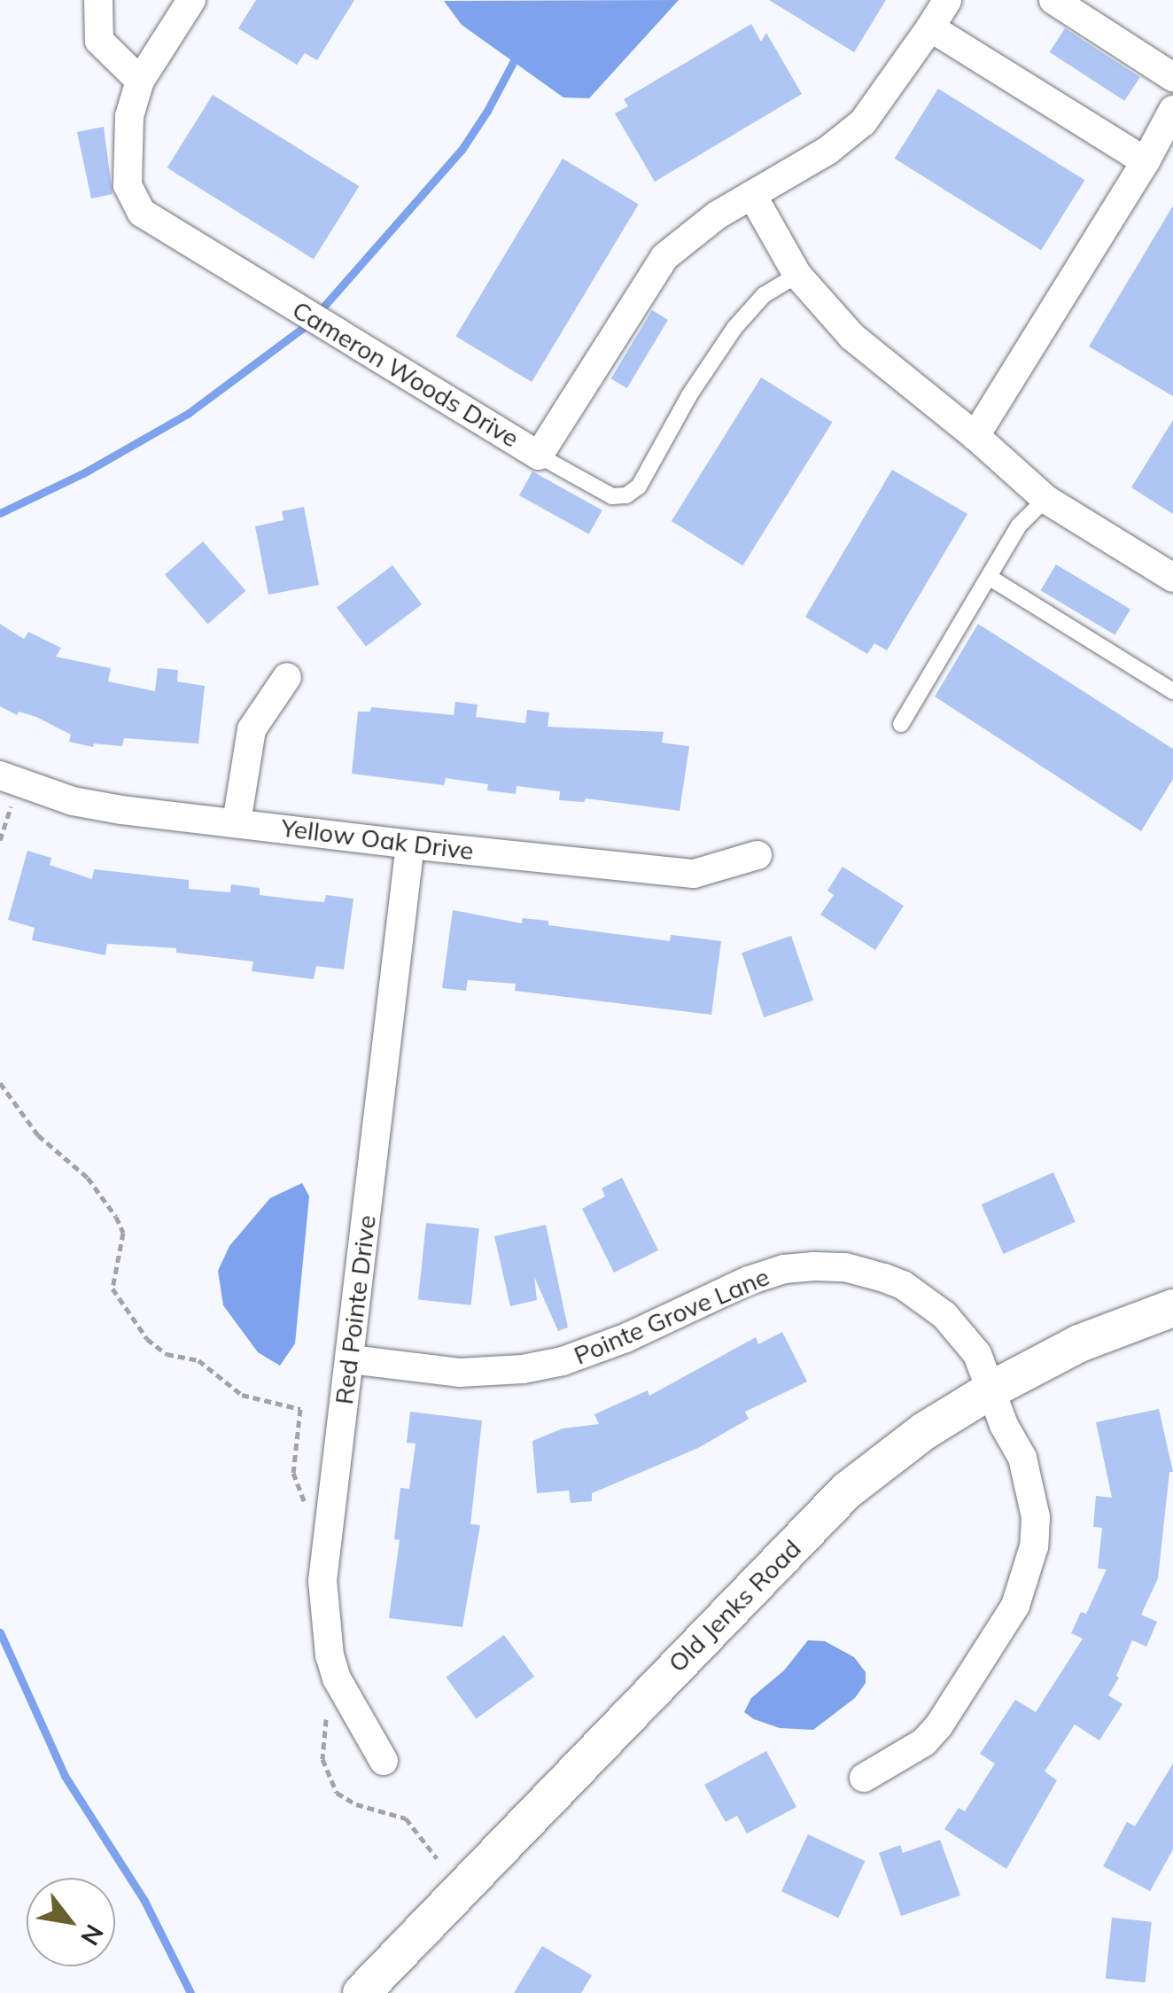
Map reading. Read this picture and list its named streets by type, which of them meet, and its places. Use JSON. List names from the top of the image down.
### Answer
{
  "streets": {
    "street": [
      "Cameron Woods Drive",
      "Yellow Oak Drive",
      "Red Pointe Drive",
      "Pointe Grove Lane",
      "Old Jenks Road"
    ]
  },
  "crossings": [
    ["Yellow Oak Drive", "Red Pointe Drive"],
    ["Red Pointe Drive", "Pointe Grove Lane"],
    ["Pointe Grove Lane", "Old Jenks Road"]
  ],
  "north": "bottom right"
}
